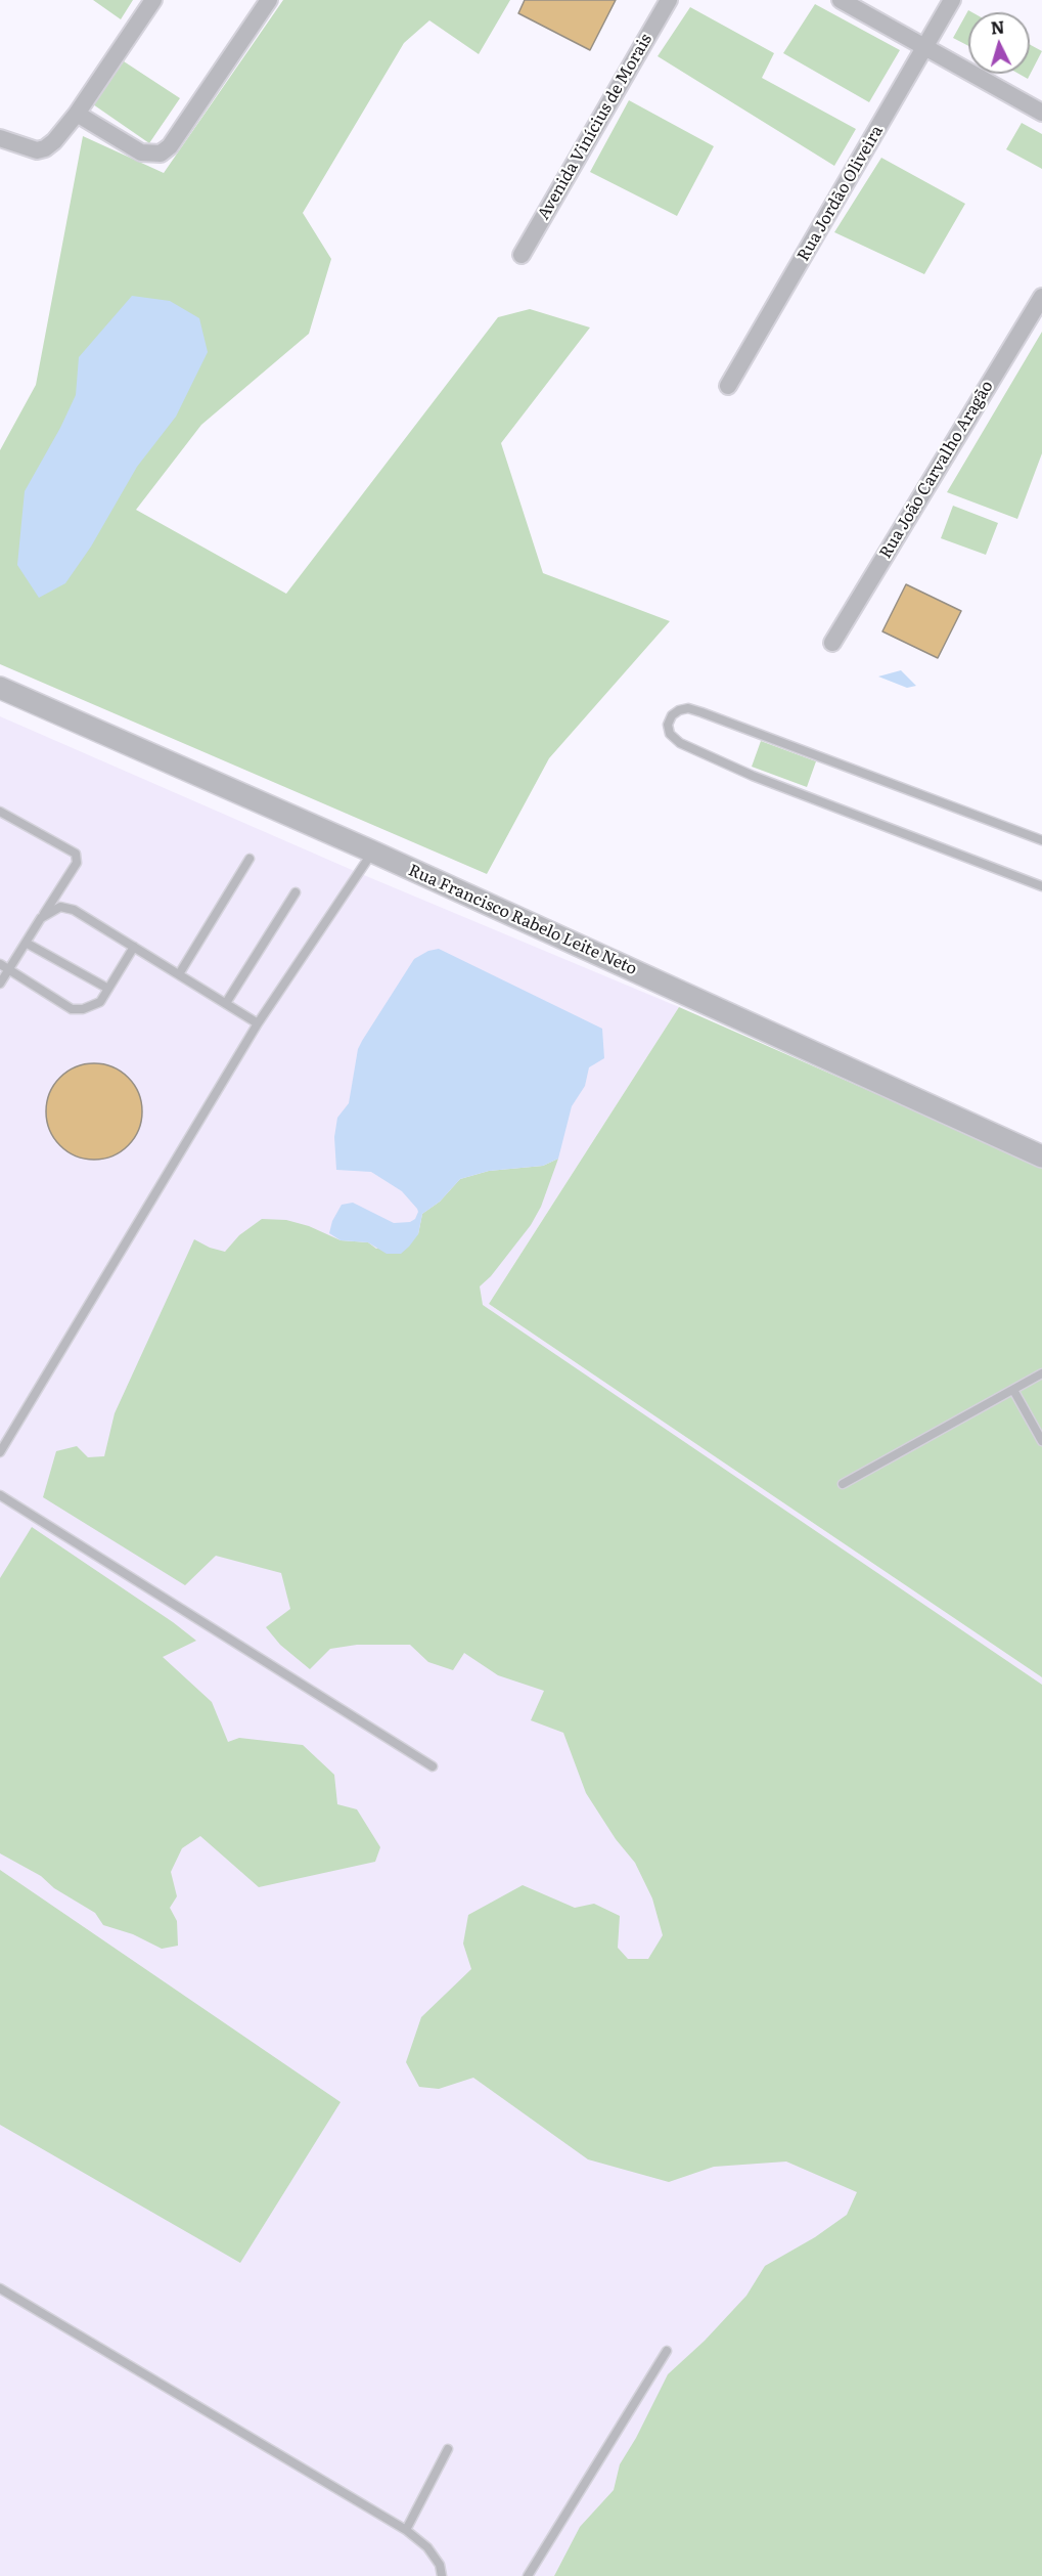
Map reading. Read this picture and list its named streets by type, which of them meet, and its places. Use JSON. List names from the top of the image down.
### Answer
{
  "streets": {
    "street": [
      "Avenida Vinícius de Morais",
      "Rua Jordão Oliveira",
      "Rua João Carvalho Aragão",
      "Rua Francisco Rabelo Leite Neto"
    ]
  },
  "north": "top"
}
